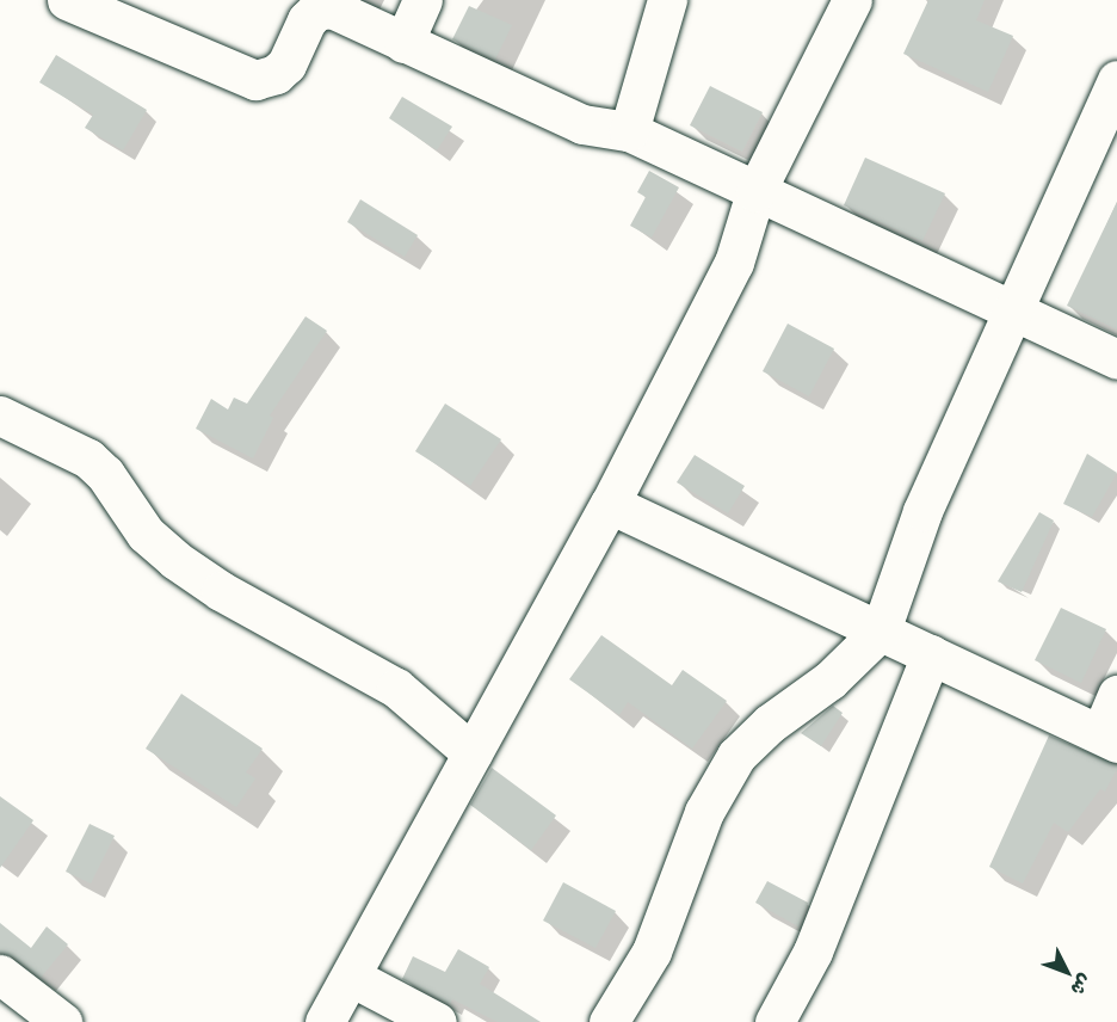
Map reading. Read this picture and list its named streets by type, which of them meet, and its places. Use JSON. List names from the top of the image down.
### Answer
{
  "north": "bottom right"
}
